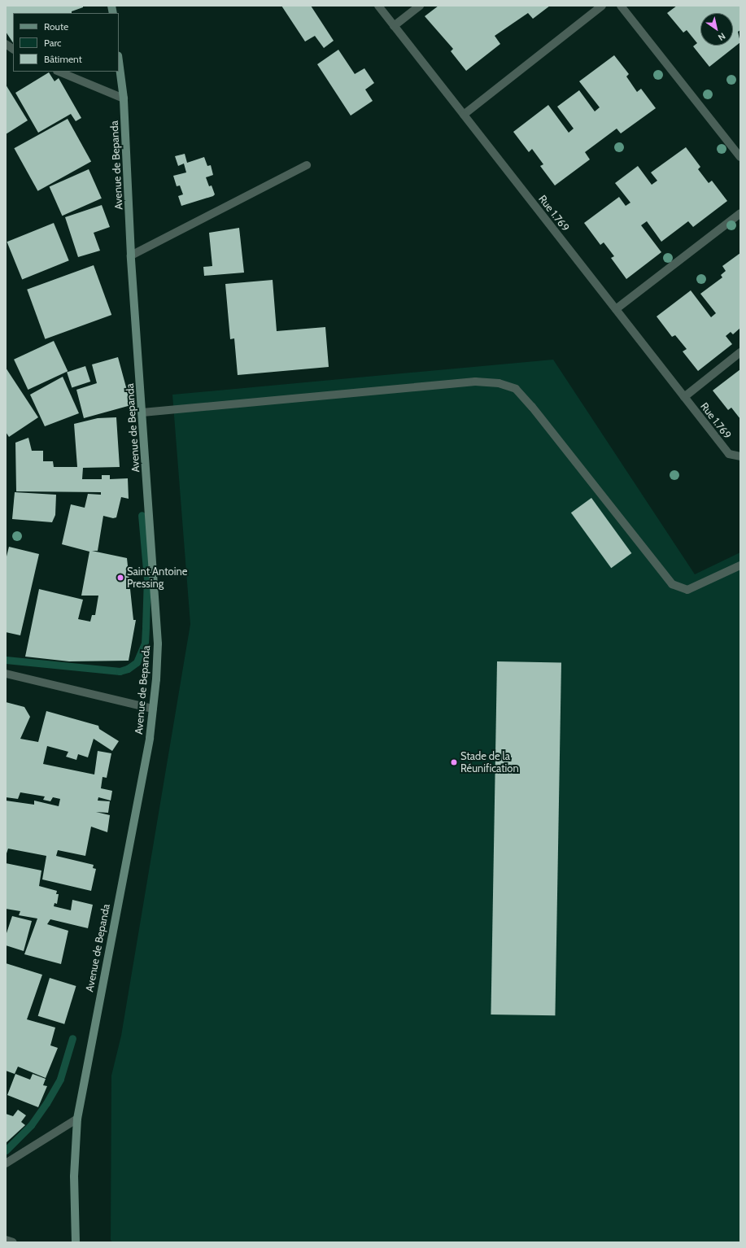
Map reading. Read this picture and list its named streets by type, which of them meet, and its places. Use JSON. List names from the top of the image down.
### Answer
{
  "streets": {
    "main road": ["Avenue de Bepanda"],
    "street": ["Rue 1.769"]
  },
  "places": ["Saint Antoine Pressing", "Stade de la Réunification"],
  "legend": ["Route", "Parc", "Bâtiment"],
  "north": "bottom right"
}
